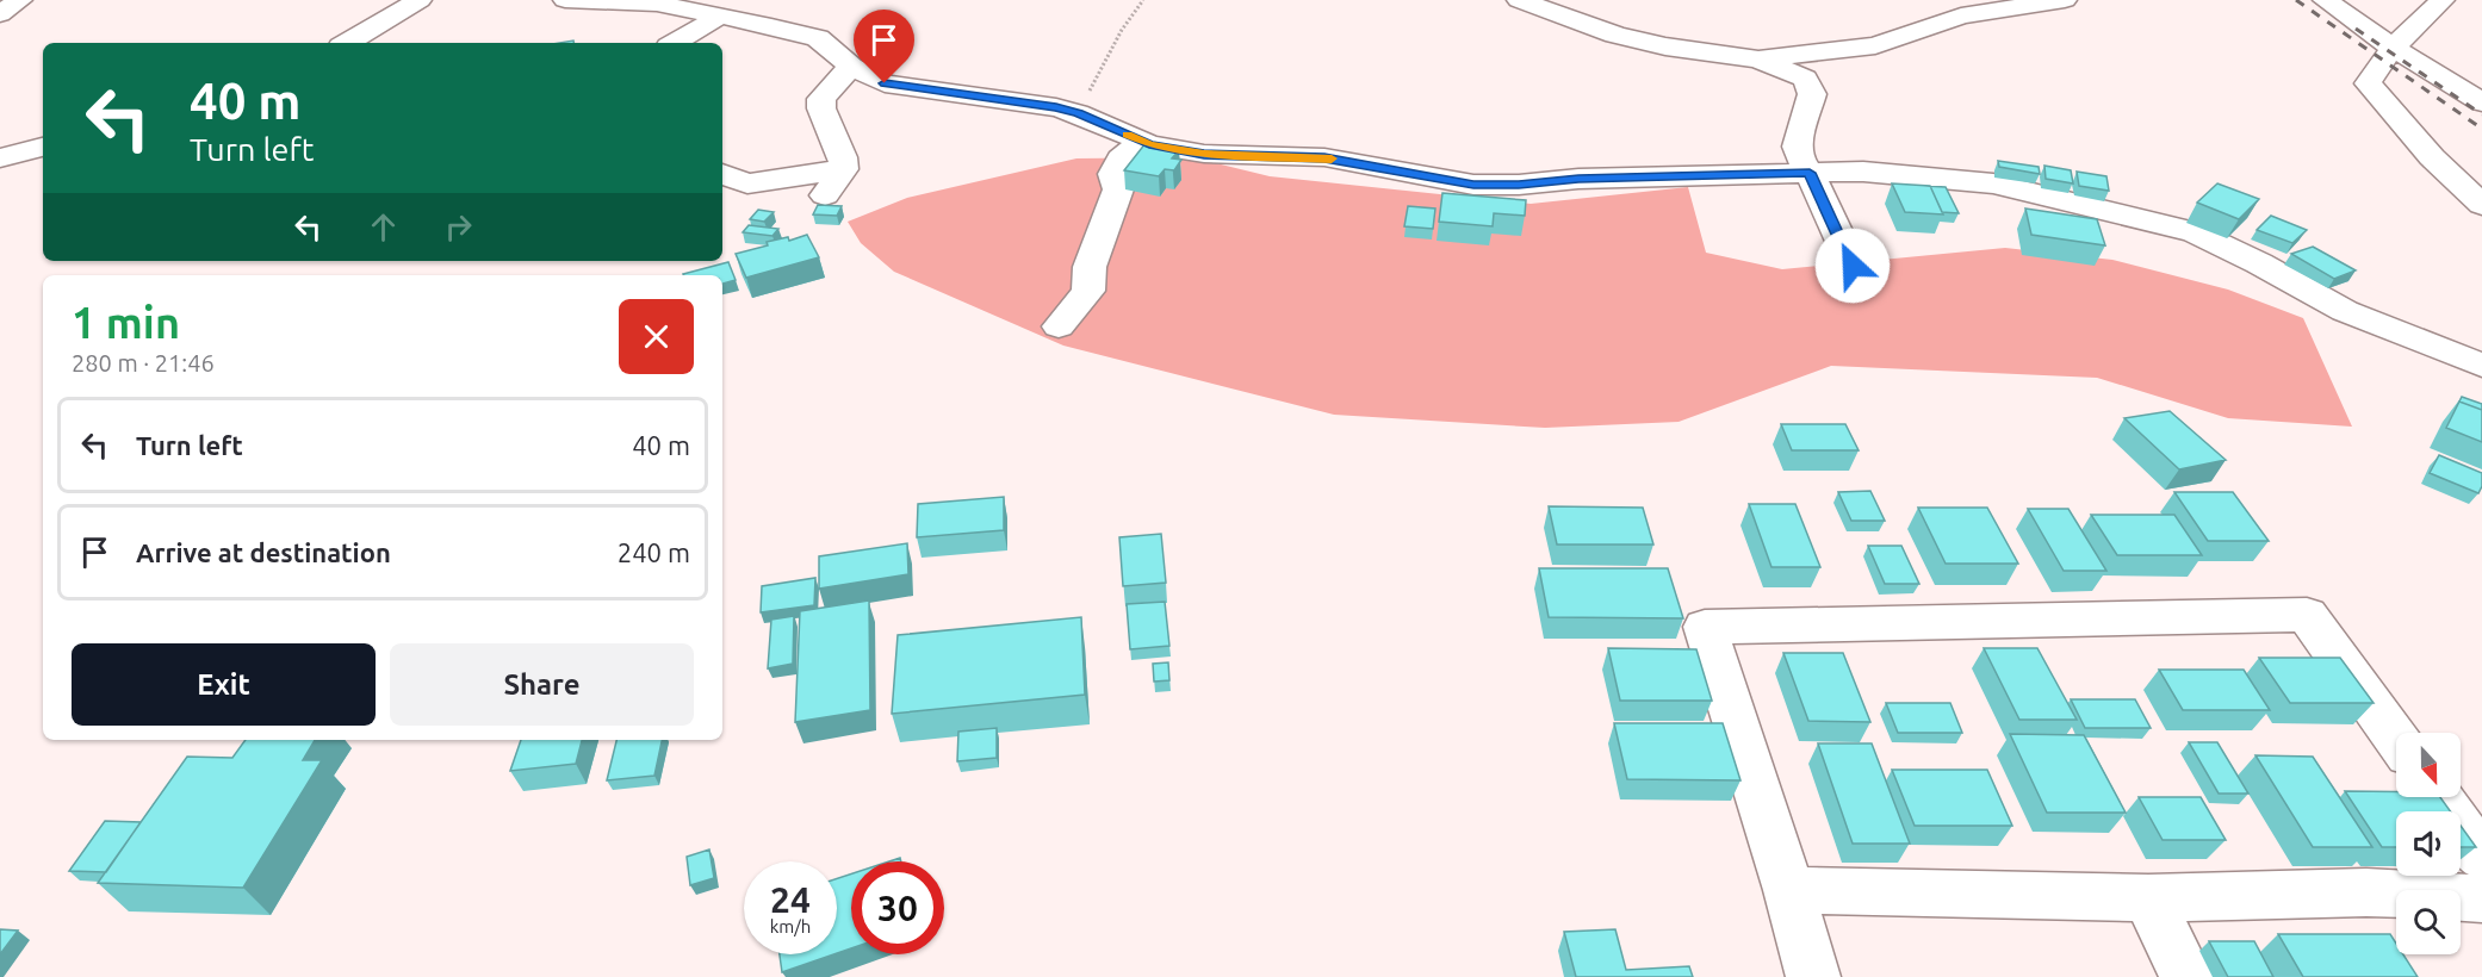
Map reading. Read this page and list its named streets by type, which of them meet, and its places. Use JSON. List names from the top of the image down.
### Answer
{
  "north": "bottom",
  "page": {
    "turn": ["40 m", "Turn left"],
    "heading": ["1 min", "280 m · 21:46"],
    "list": [
      {
        "name": "Turn left",
        "value": "40 m"
      },
      {
        "name": "Arrive at destination",
        "value": "240 m"
      }
    ],
    "buttons": ["Exit", "Share"],
    "speed": "24 km/h",
    "limit": "30"
  }
}
